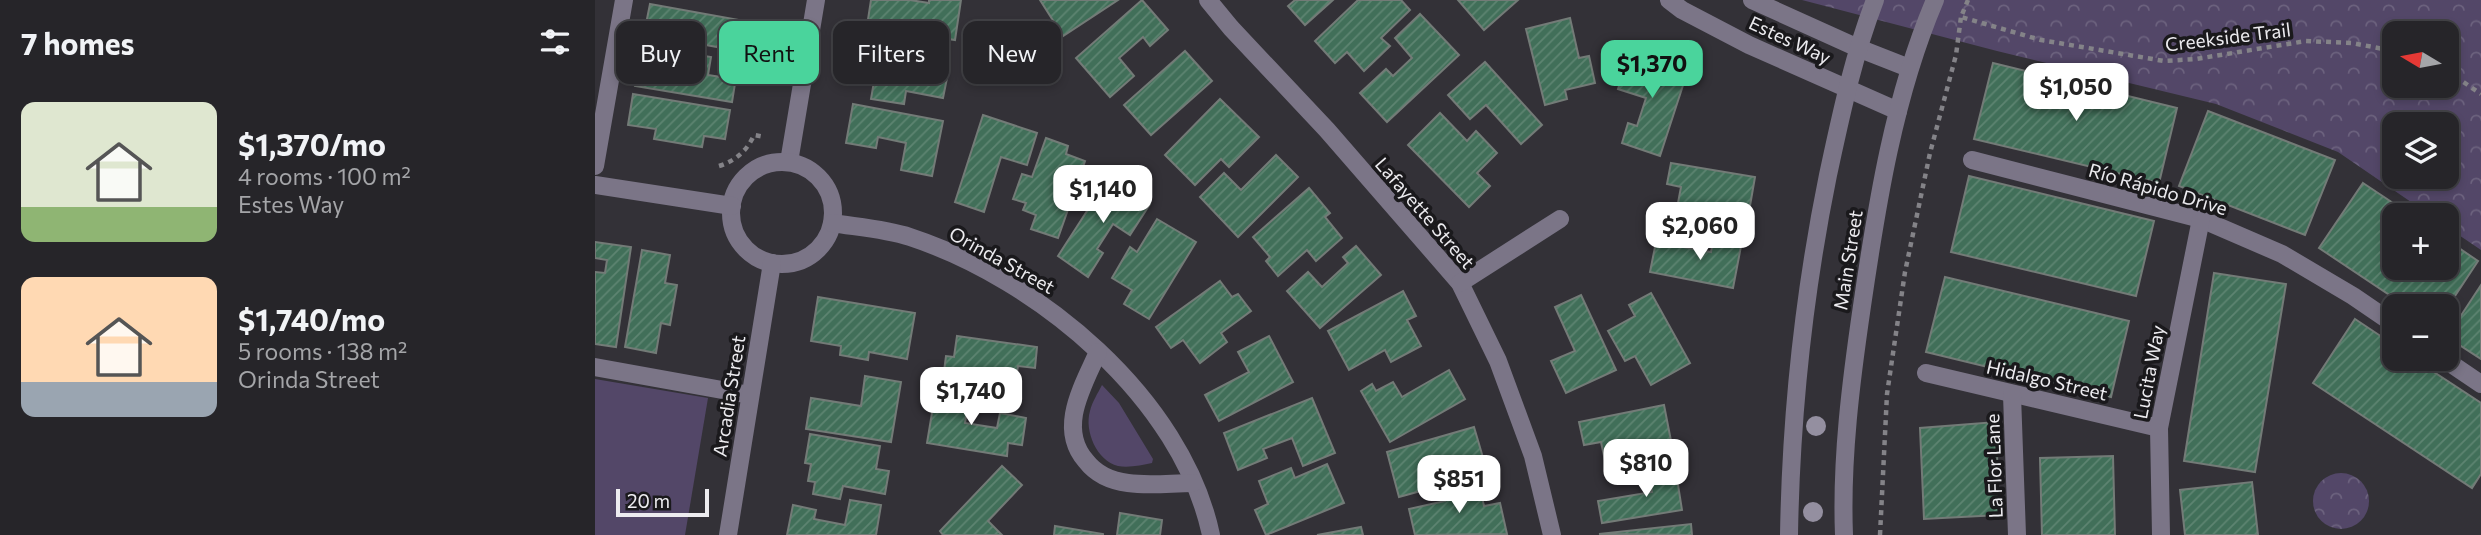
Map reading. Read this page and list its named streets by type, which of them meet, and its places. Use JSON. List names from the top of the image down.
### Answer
{
  "streets": {
    "street": [
      "Estes Way",
      "Río Rápido Drive",
      "Lafayette Street",
      "Orinda Street",
      "Main Street",
      "Lucita Way",
      "Hidalgo Street",
      "Arcadia Street",
      "La Flor Lane"
    ],
    "path": ["Creekside Trail"]
  },
  "crossings": [
    ["Estes Way", "Main Street"],
    ["Río Rápido Drive", "Lucita Way"],
    ["Orinda Street", "Arcadia Street"],
    ["Lucita Way", "Hidalgo Street"],
    ["Hidalgo Street", "La Flor Lane"]
  ],
  "scale_bar": "20 m",
  "north": "left",
  "page": {
    "heading": "7 homes",
    "map_buttons": ["+", "−"],
    "chip": [
      "Buy",
      "Rent",
      "Filters",
      "New"
    ],
    "price": [
      "$1,370",
      "$1,050",
      "$1,140",
      "$2,060",
      "$1,740",
      "$810",
      "$851"
    ],
    "list": [
      {
        "name": "$1,370/mo",
        "note": "4 rooms · 100 m² · Estes Way"
      },
      {
        "name": "$1,740/mo",
        "note": "5 rooms · 138 m² · Orinda Street"
      }
    ],
    "scale": "20 m"
  }
}
